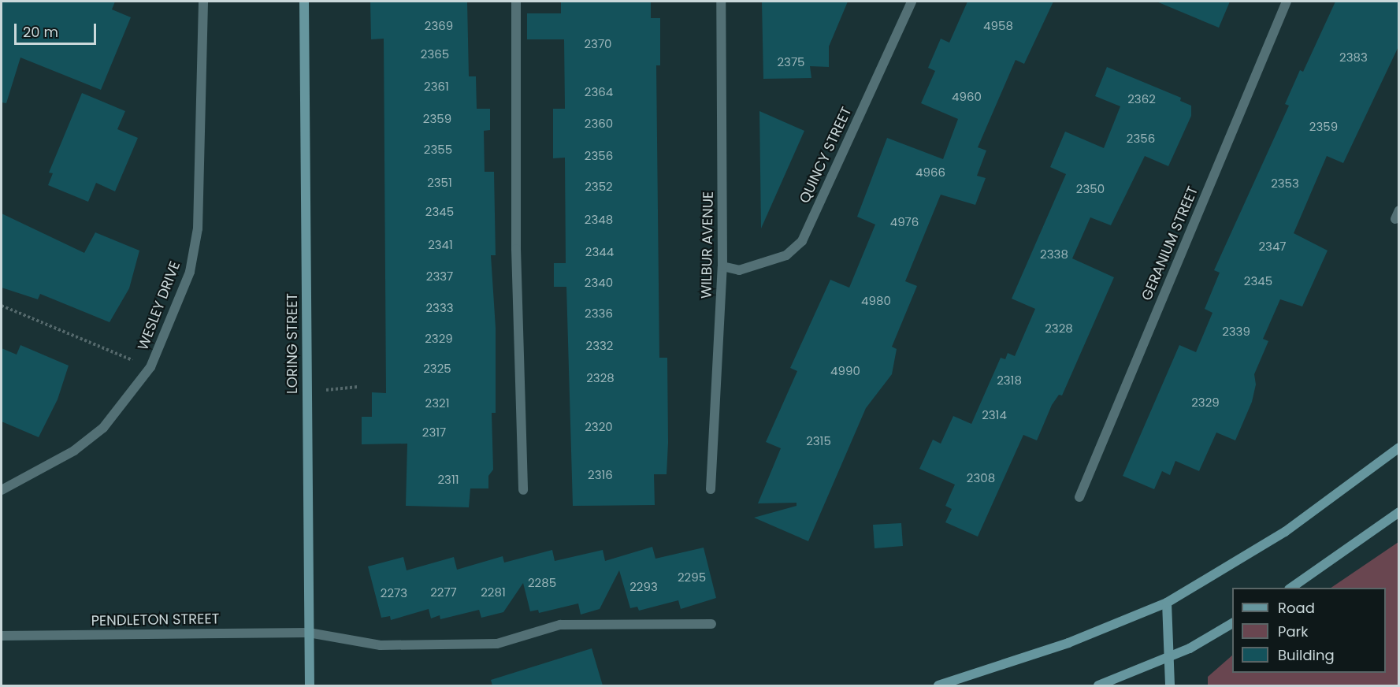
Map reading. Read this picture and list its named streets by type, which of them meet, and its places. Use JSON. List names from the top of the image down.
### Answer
{
  "streets": {
    "main road": ["LORING STREET"],
    "street": [
      "QUINCY STREET",
      "GERANIUM STREET",
      "WILBUR AVENUE",
      "WESLEY DRIVE",
      "PENDLETON STREET"
    ]
  },
  "crossings": [
    ["QUINCY STREET", "WILBUR AVENUE"],
    ["LORING STREET", "PENDLETON STREET"]
  ],
  "house_numbers": [
    "2369",
    "4958",
    "2370",
    "2365",
    "2383",
    "2375",
    "2361",
    "2364",
    "4960",
    "2362",
    "2359",
    "2360",
    "2359",
    "2356",
    "2355",
    "2356",
    "4966",
    "2351",
    "2353",
    "2352",
    "2350",
    "2345",
    "2348",
    "4976",
    "2341",
    "2347",
    "2344",
    "2338",
    "2337",
    "2345",
    "2340",
    "4980",
    "2333",
    "2336",
    "2328",
    "2339",
    "2329",
    "2332",
    "2325",
    "4990",
    "2328",
    "2318",
    "2329",
    "2321",
    "2314",
    "2320",
    "2317",
    "2315",
    "2316",
    "2308",
    "2311",
    "2295",
    "2285",
    "2293",
    "2277",
    "2281",
    "2273"
  ],
  "legend": ["Road", "Park", "Building"],
  "scale_bar": "20 m"
}
